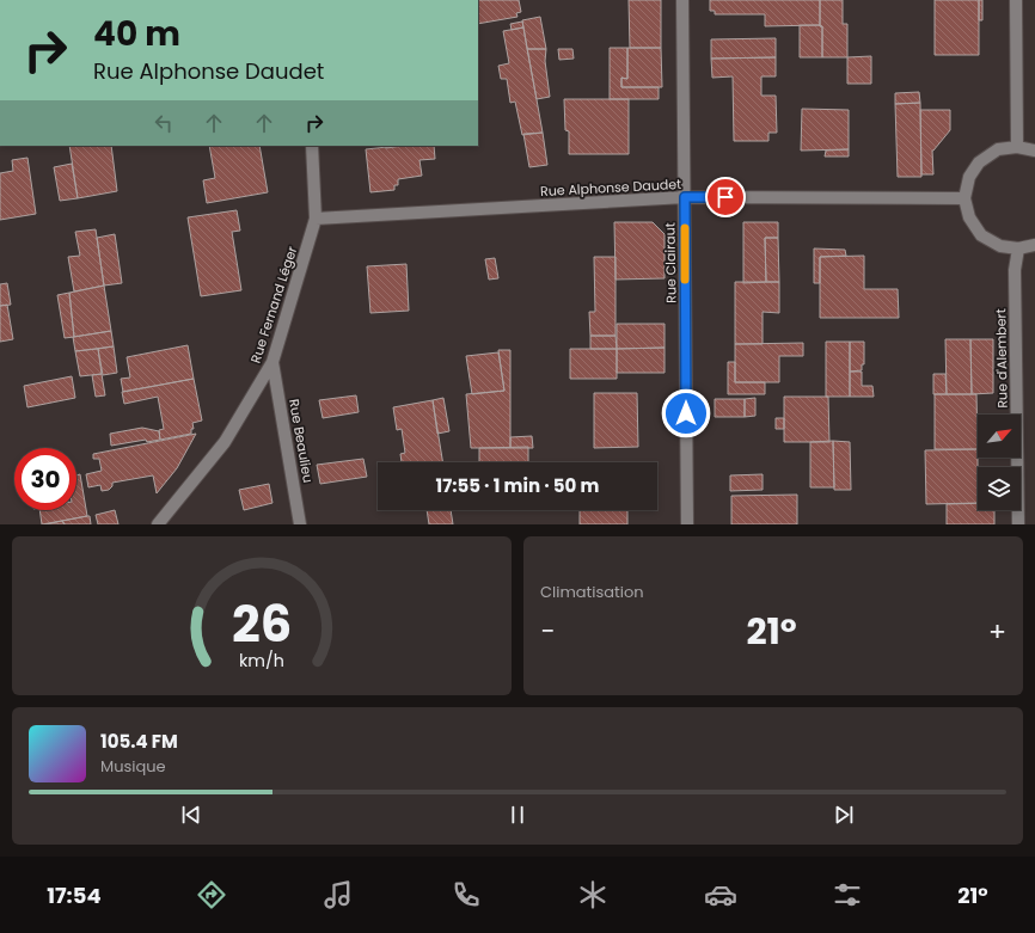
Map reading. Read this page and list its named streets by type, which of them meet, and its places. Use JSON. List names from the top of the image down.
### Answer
{
  "streets": {
    "street": [
      "Rue Alphonse Daudet",
      "Rue Clairaut",
      "Rue Fernand Léger",
      "Rue d'Alembert",
      "Rue Beaulieu"
    ]
  },
  "crossings": [
    ["Rue Alphonse Daudet", "Rue Clairaut"],
    ["Rue Alphonse Daudet", "Rue Fernand Léger"],
    ["Rue Fernand Léger", "Rue Beaulieu"]
  ],
  "north": "top right",
  "page": {
    "turn": ["40 m", "Rue Alphonse Daudet"],
    "limit": "30",
    "trip": "17:55 · 1 min · 50 m",
    "tile": "Climatisation",
    "heat": ["−", "21°", "+"],
    "song": ["105.4 FM", "Musique"],
    "tabs": ["17:54", "21°"],
    "gauge": ["26", "km/h"]
  }
}
